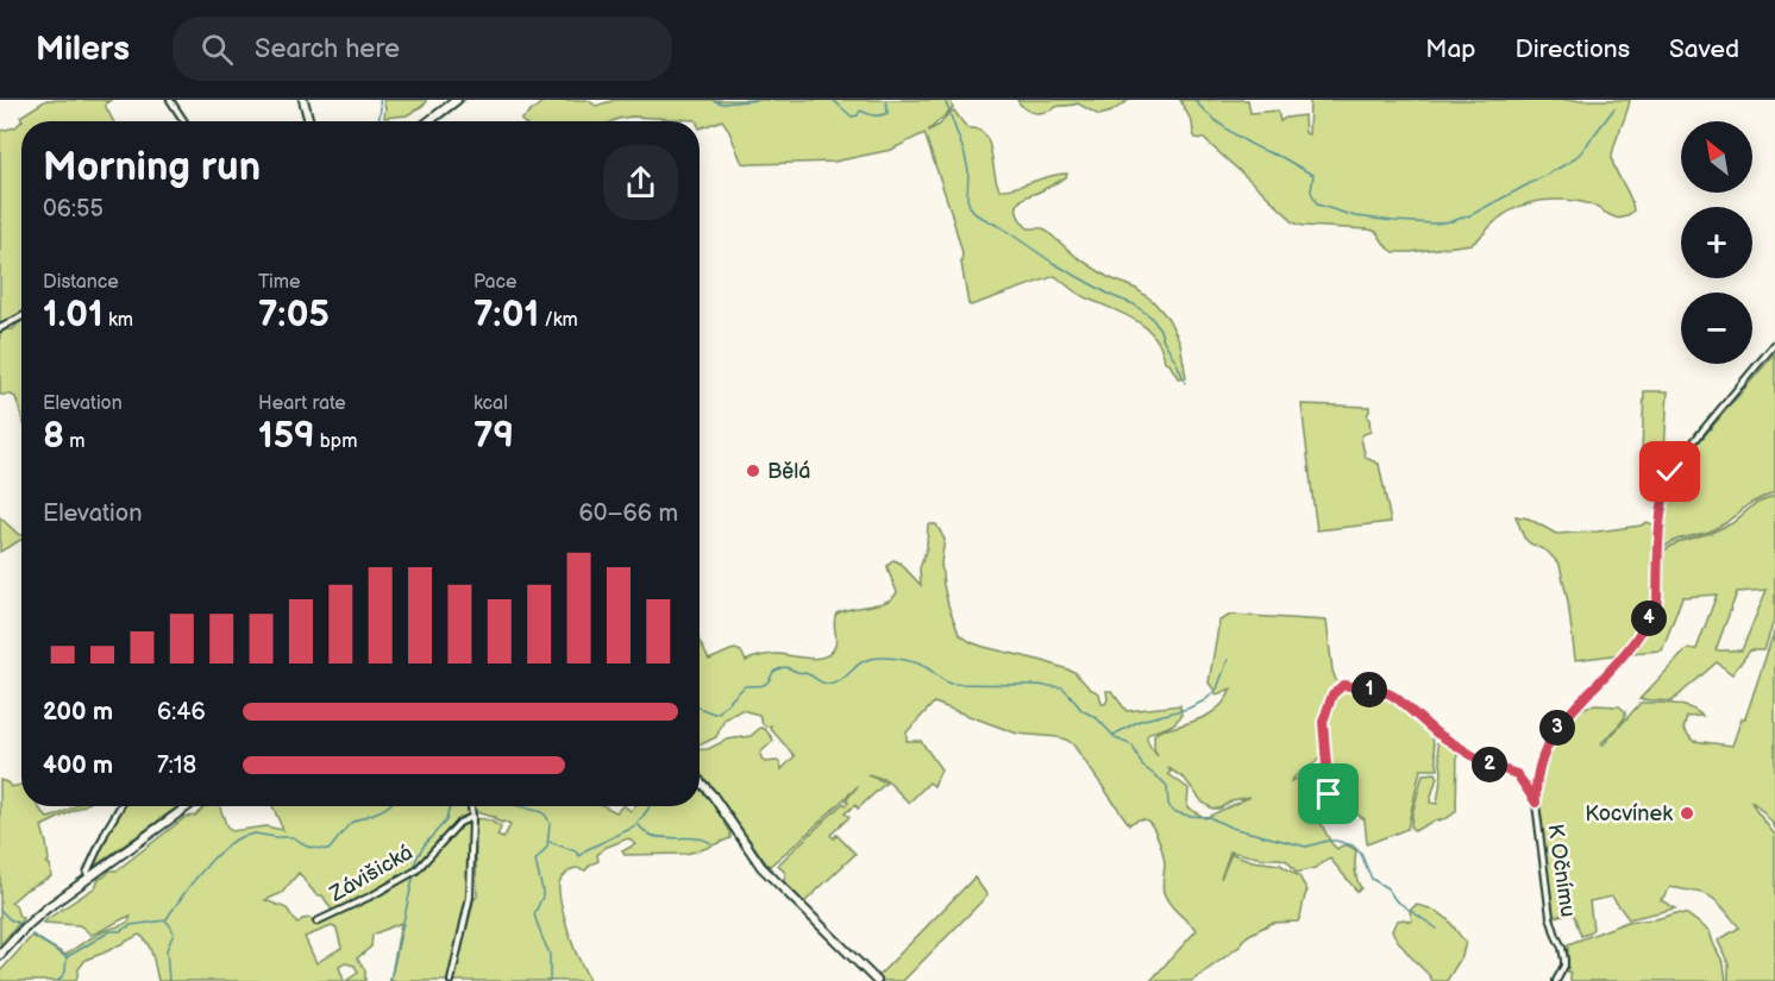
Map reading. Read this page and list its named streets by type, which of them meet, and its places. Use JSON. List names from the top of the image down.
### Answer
{
  "streets": {
    "street": ["K Očnímu", "Závišická"]
  },
  "places": ["Bělá", "Kocvínek"],
  "north": "top left",
  "page": {
    "header": "Milers",
    "search": "Search here",
    "nav": ["Map", "Directions", "Saved"],
    "map_buttons": ["+", "−"],
    "heading": ["Morning run", "06:55"],
    "stats": [
      ["Distance", "1.01 km"],
      ["Time", "7:05"],
      ["Pace", "7:01 /km"],
      ["Elevation", "8 m"],
      ["Heart rate", "159 bpm"],
      ["kcal", "79"]
    ],
    "chart": ["Elevation", "60–66 m"],
    "pins": [
      "4",
      "1",
      "3",
      "2"
    ],
    "list": [
      {
        "name": "200 m",
        "note": "6:46"
      },
      {
        "name": "400 m",
        "note": "7:18"
      }
    ]
  }
}
